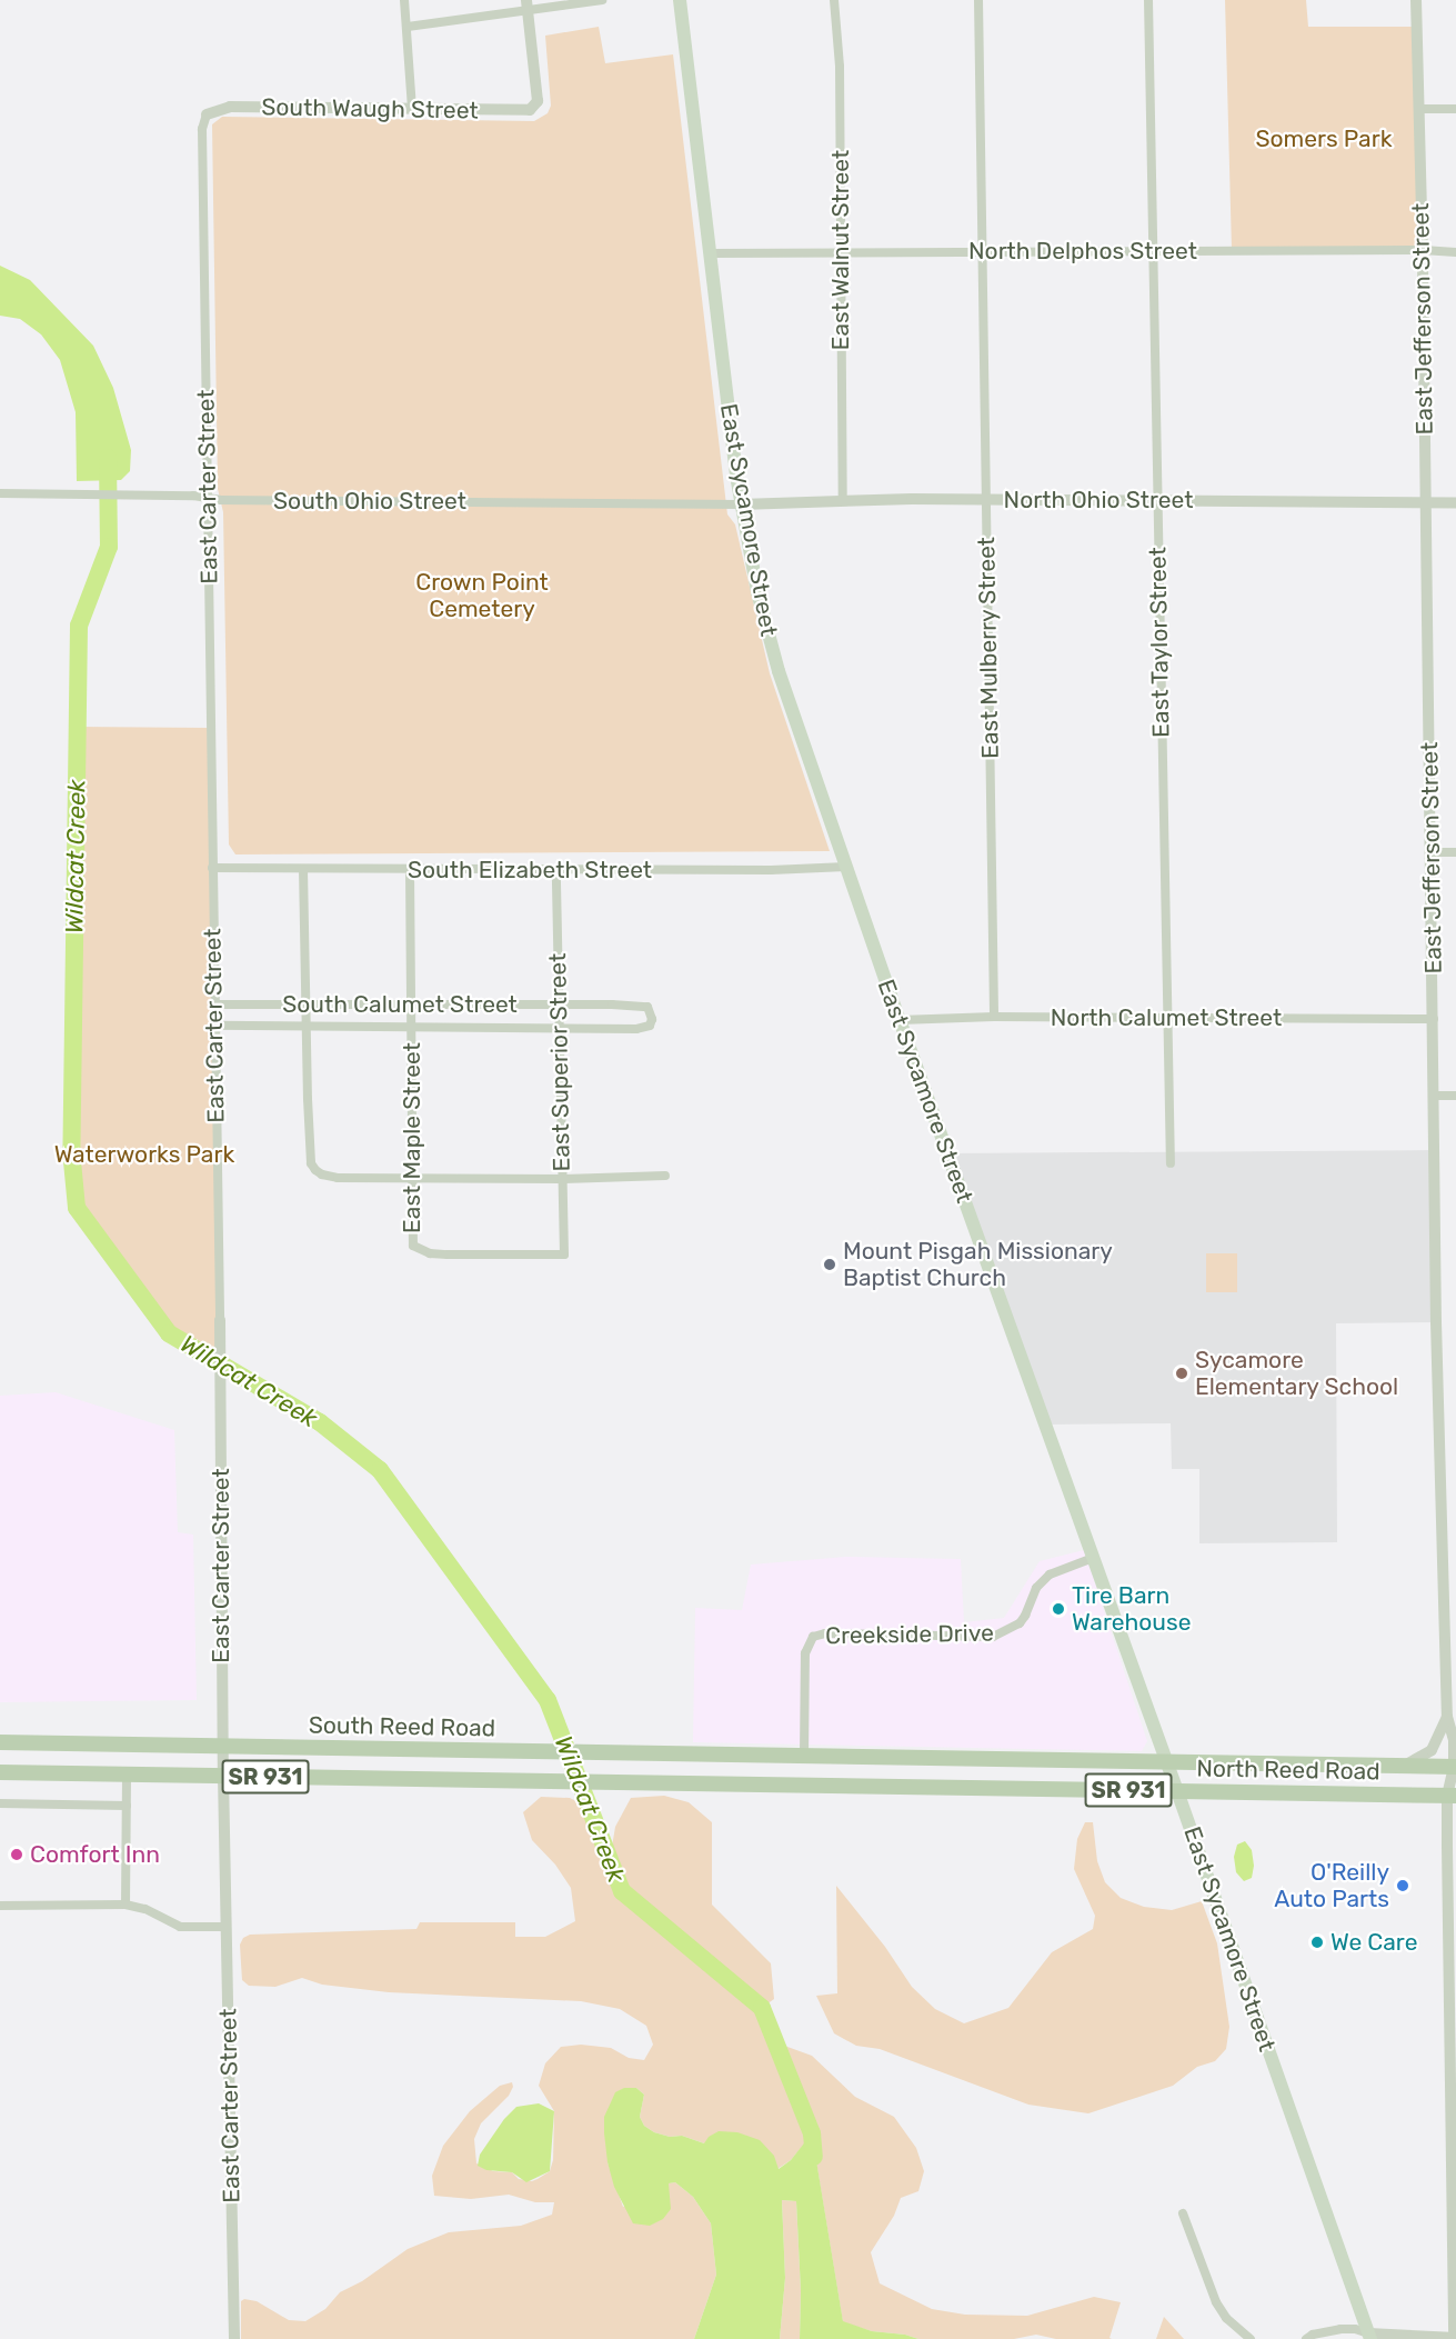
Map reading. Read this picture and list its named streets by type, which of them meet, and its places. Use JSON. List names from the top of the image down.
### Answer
{
  "streets": {
    "main road": [
      "East Sycamore Street",
      "South Reed Road",
      "North Reed Road",
      "SR 931"
    ],
    "street": [
      "South Waugh Street",
      "East Walnut Street",
      "North Delphos Street",
      "East Jefferson Street",
      "East Carter Street",
      "North Ohio Street",
      "South Ohio Street",
      "East Taylor Street",
      "East Mulberry Street",
      "South Elizabeth Street",
      "South Calumet Street",
      "North Calumet Street",
      "East Superior Street",
      "East Maple Street",
      "Creekside Drive"
    ]
  },
  "crossings": [
    ["South Waugh Street", "East Carter Street"],
    ["East Walnut Street", "North Delphos Street"],
    ["East Walnut Street", "North Ohio Street"],
    ["North Delphos Street", "East Jefferson Street"],
    ["North Delphos Street", "East Sycamore Street"],
    ["North Delphos Street", "East Taylor Street"],
    ["North Delphos Street", "East Mulberry Street"],
    ["East Jefferson Street", "North Ohio Street"],
    ["East Jefferson Street", "North Calumet Street"],
    ["East Jefferson Street", "North Reed Road"],
    ["East Carter Street", "South Ohio Street"],
    ["East Carter Street", "South Elizabeth Street"],
    ["East Carter Street", "South Calumet Street"],
    ["East Carter Street", "South Reed Road"],
    ["East Carter Street", "North Reed Road"],
    ["East Carter Street", "SR 931"],
    ["North Ohio Street", "South Ohio Street"],
    ["North Ohio Street", "East Sycamore Street"],
    ["North Ohio Street", "East Taylor Street"],
    ["North Ohio Street", "East Mulberry Street"],
    ["South Ohio Street", "East Sycamore Street"],
    ["East Sycamore Street", "South Elizabeth Street"],
    ["East Sycamore Street", "North Calumet Street"],
    ["East Sycamore Street", "Creekside Drive"],
    ["East Sycamore Street", "North Reed Road"],
    ["East Taylor Street", "North Calumet Street"],
    ["East Mulberry Street", "North Calumet Street"],
    ["South Elizabeth Street", "East Superior Street"],
    ["South Elizabeth Street", "East Maple Street"],
    ["South Calumet Street", "East Superior Street"],
    ["South Calumet Street", "East Maple Street"],
    ["East Superior Street", "East Maple Street"],
    ["Creekside Drive", "South Reed Road"],
    ["Creekside Drive", "North Reed Road"],
    ["South Reed Road", "North Reed Road"],
    ["North Reed Road", "SR 931"]
  ],
  "water": ["Wildcat Creek"],
  "parks": ["Somers Park", "Crown Point Cemetery", "Waterworks Park"],
  "places": [
    "Mount Pisgah Missionary Baptist Church",
    "Sycamore Elementary School",
    "Tire Barn Warehouse",
    "Comfort Inn",
    "O'Reilly Auto Parts",
    "We Care"
  ]
}
